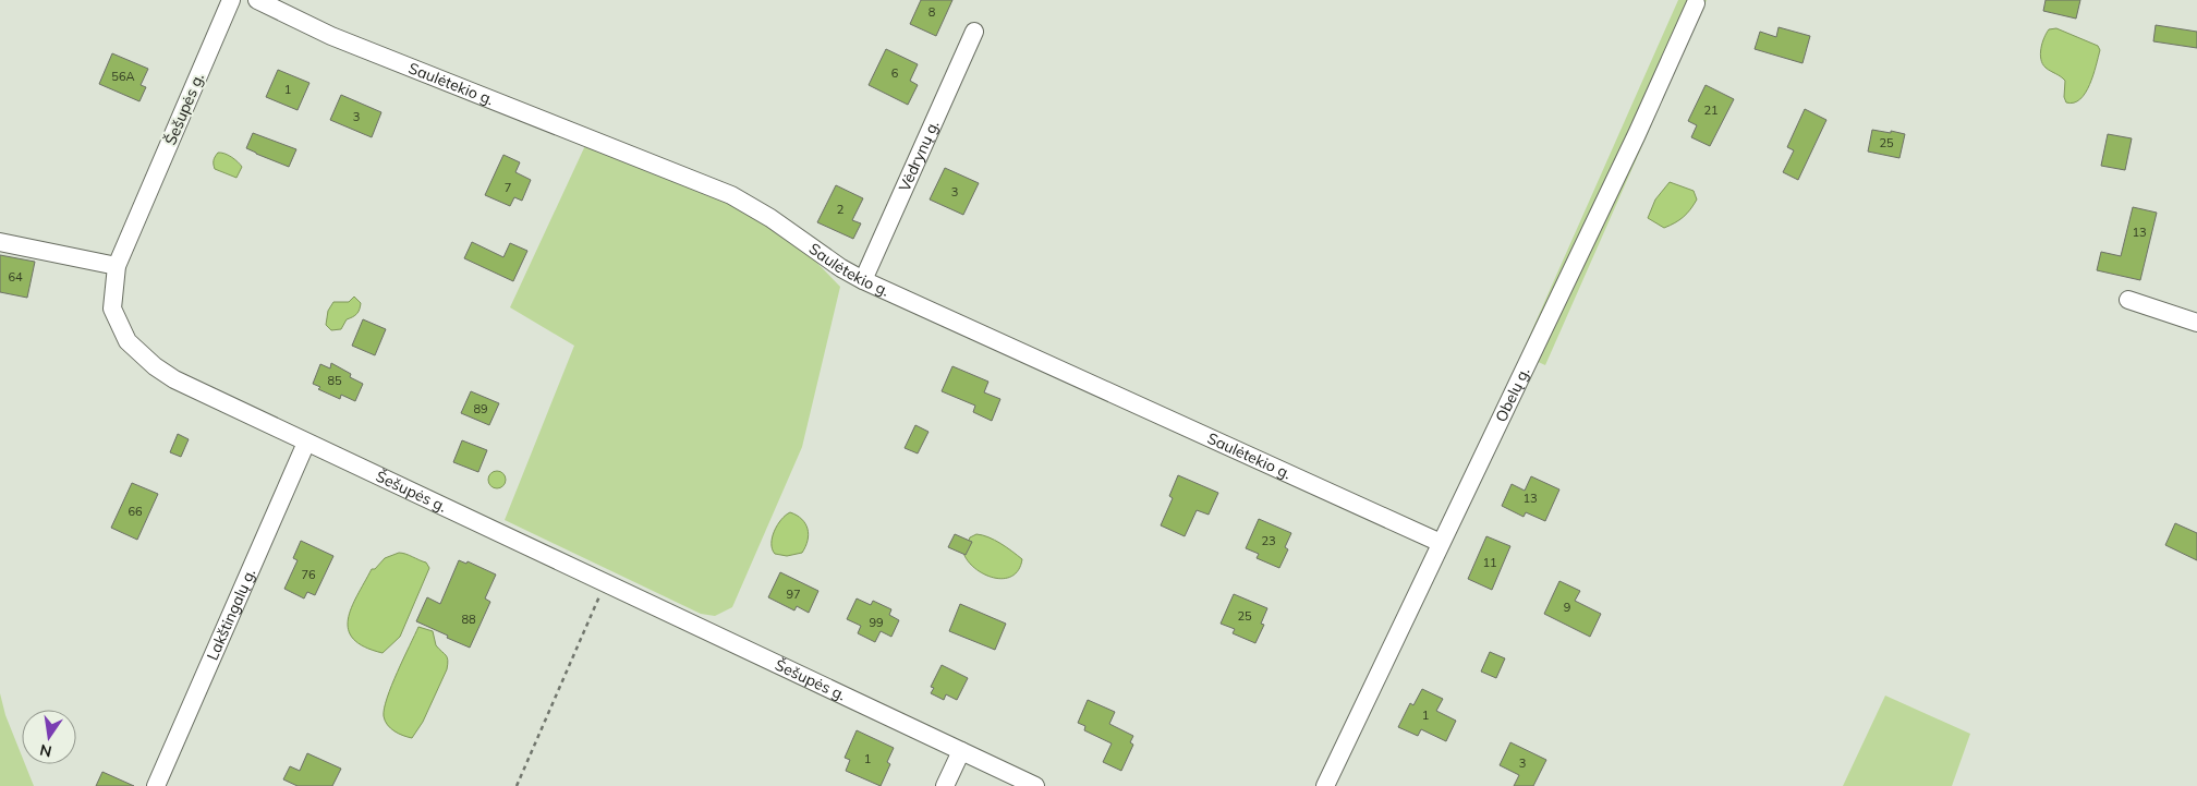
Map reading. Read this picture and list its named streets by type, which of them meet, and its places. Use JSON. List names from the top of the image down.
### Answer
{
  "streets": {
    "street": [
      "Saulėtekio g.",
      "Šešupės g.",
      "Vėdrynų g.",
      "Obelų g.",
      "Lakštingalų g."
    ]
  },
  "crossings": [
    ["Saulėtekio g.", "Vėdrynų g."],
    ["Saulėtekio g.", "Obelų g."],
    ["Šešupės g.", "Lakštingalų g."]
  ],
  "house_numbers": [
    "8",
    "6",
    "56A",
    "1",
    "21",
    "3",
    "25",
    "7",
    "3",
    "2",
    "13",
    "64",
    "85",
    "89",
    "13",
    "66",
    "23",
    "11",
    "76",
    "97",
    "9",
    "25",
    "88",
    "99",
    "1",
    "1",
    "3"
  ],
  "north": "bottom"
}
